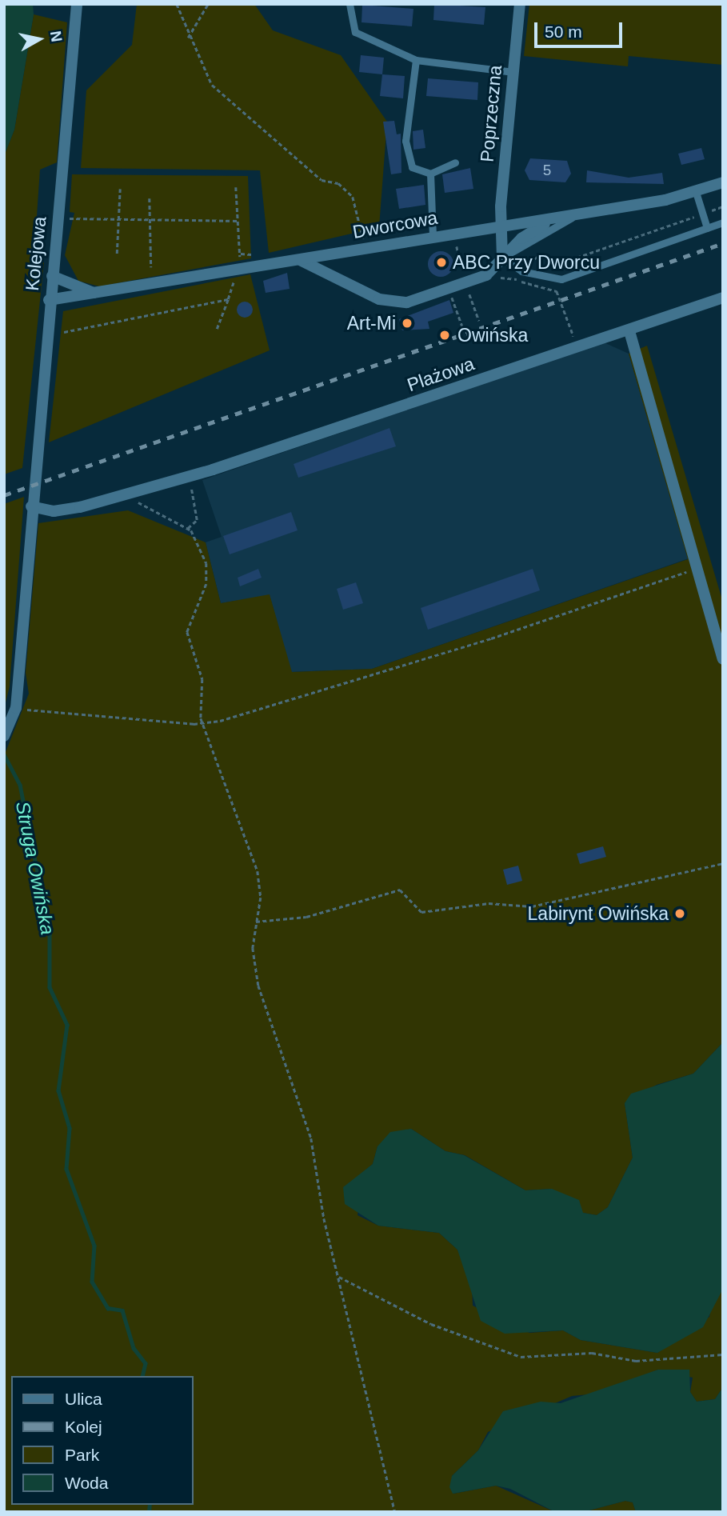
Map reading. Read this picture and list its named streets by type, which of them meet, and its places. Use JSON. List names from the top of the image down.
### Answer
{
  "streets": {
    "street": [
      "Poprzeczna",
      "Dworcowa",
      "Kolejowa",
      "Plażowa"
    ]
  },
  "crossings": [
    ["Poprzeczna", "Dworcowa"],
    ["Dworcowa", "Kolejowa"],
    ["Kolejowa", "Plażowa"]
  ],
  "water": ["Struga Owińska"],
  "places": [
    "ABC Przy Dworcu",
    "Art-Mi",
    "Owińska",
    "Labirynt Owińska"
  ],
  "house_numbers": ["5"],
  "legend": [
    "Ulica",
    "Kolej",
    "Park",
    "Woda"
  ],
  "scale_bar": "50 m",
  "north": "right"
}
